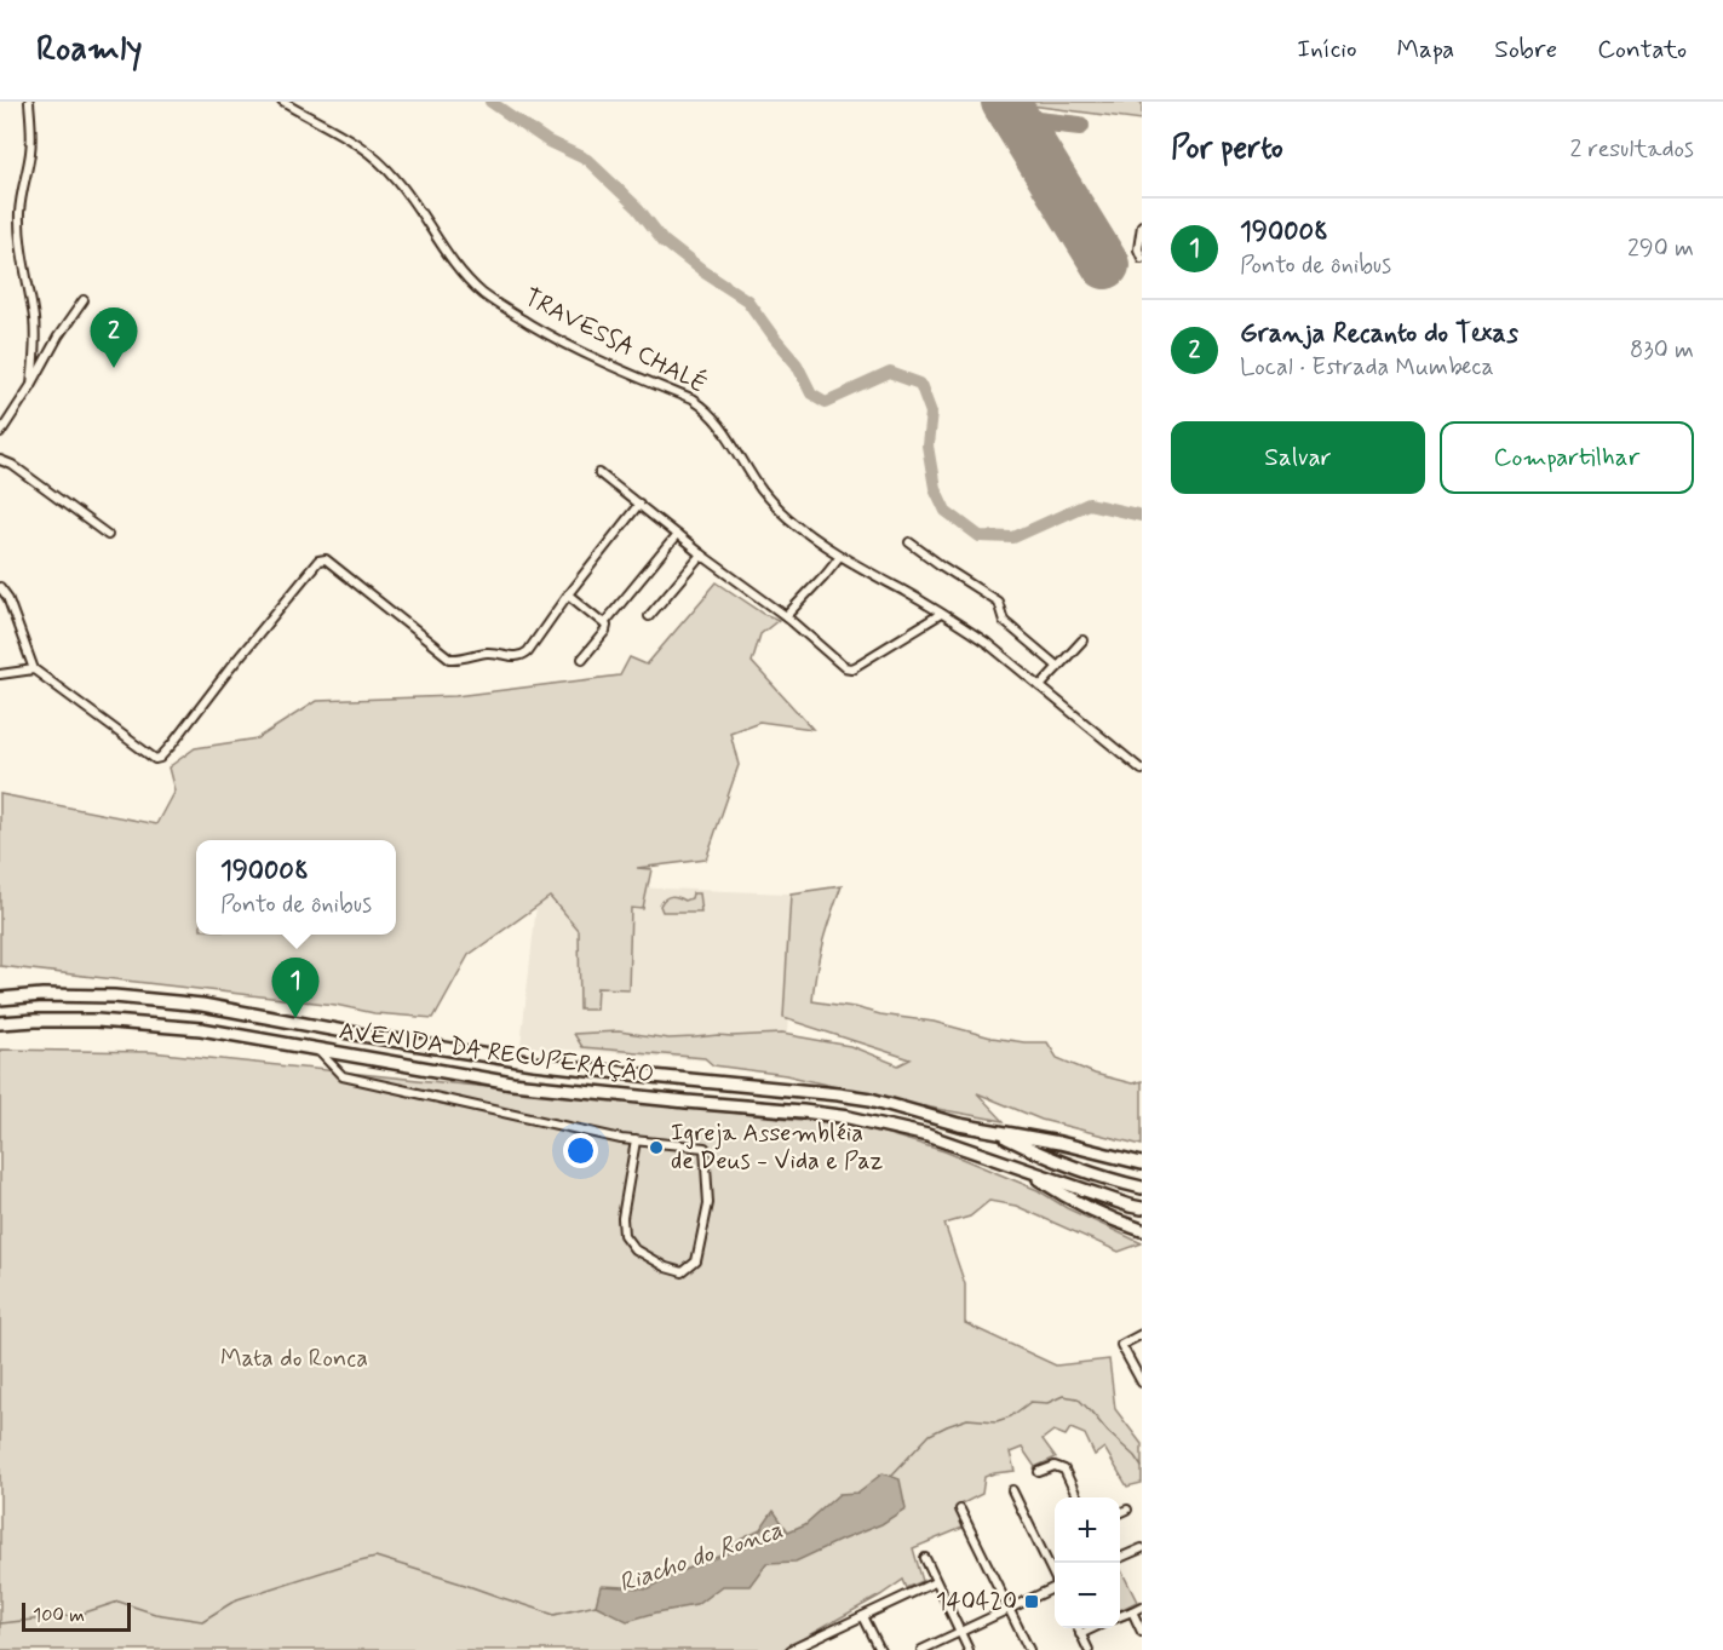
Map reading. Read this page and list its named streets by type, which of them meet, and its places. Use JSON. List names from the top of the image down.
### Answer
{
  "streets": {
    "highway": ["AVENIDA DA RECUPERAÇÃO"],
    "street": ["TRAVESSA CHALÉ"]
  },
  "water": ["Riacho do Ronca"],
  "parks": ["Mata do Ronca"],
  "places": {
    "other": ["Igreja Assembléia de Deus - Vida e Paz"],
    "transit": ["140420"]
  },
  "scale_bar": "100 m",
  "page": {
    "header": "Roamly",
    "nav": [
      "Início",
      "Mapa",
      "Sobre",
      "Contato"
    ],
    "heading": ["Por perto", "2 resultados"],
    "list": [
      {
        "mark": "1",
        "name": "190008",
        "note": "Ponto de ônibus",
        "value": "290 m"
      },
      {
        "mark": "2",
        "name": "Granja Recanto do Texas",
        "note": "Local · Estrada Mumbeca",
        "value": "830 m"
      }
    ],
    "pins": ["2", "1"],
    "buttons": ["Salvar", "Compartilhar"],
    "popup": ["190008", "Ponto de ônibus"],
    "map_buttons": ["+", "−"],
    "scale": "100 m"
  }
}
